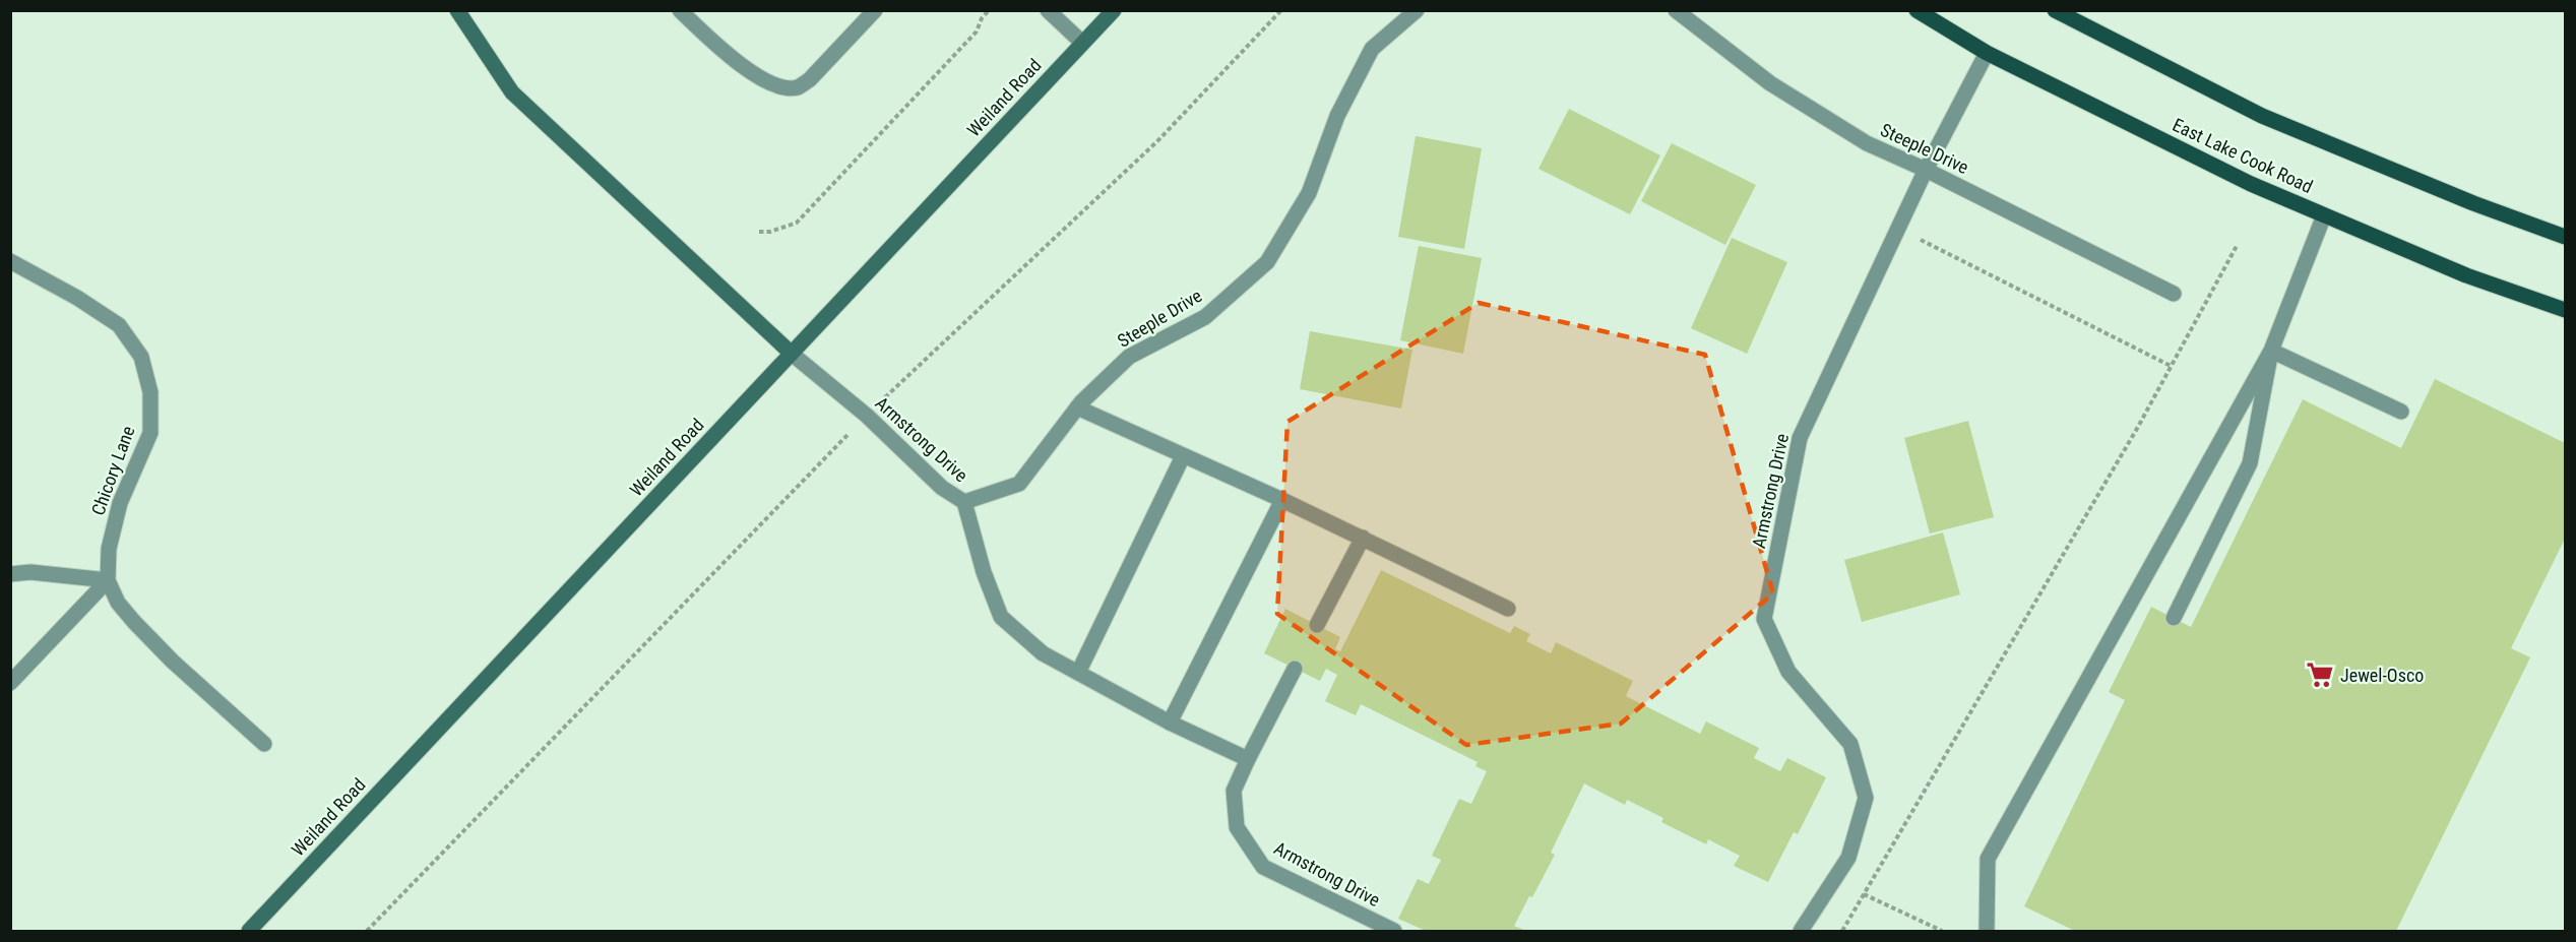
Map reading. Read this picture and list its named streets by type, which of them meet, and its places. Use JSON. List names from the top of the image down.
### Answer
{
  "streets": {
    "main road": ["Weiland Road", "East Lake Cook Road", "Armstrong Drive"],
    "street": ["Steeple Drive", "Chicory Lane"]
  },
  "crossings": [
    ["Weiland Road", "Armstrong Drive"],
    ["Steeple Drive", "Armstrong Drive"],
    ["East Lake Cook Road", "Armstrong Drive"]
  ],
  "places": {
    "supermarket": ["Jewel-Osco"]
  }
}
